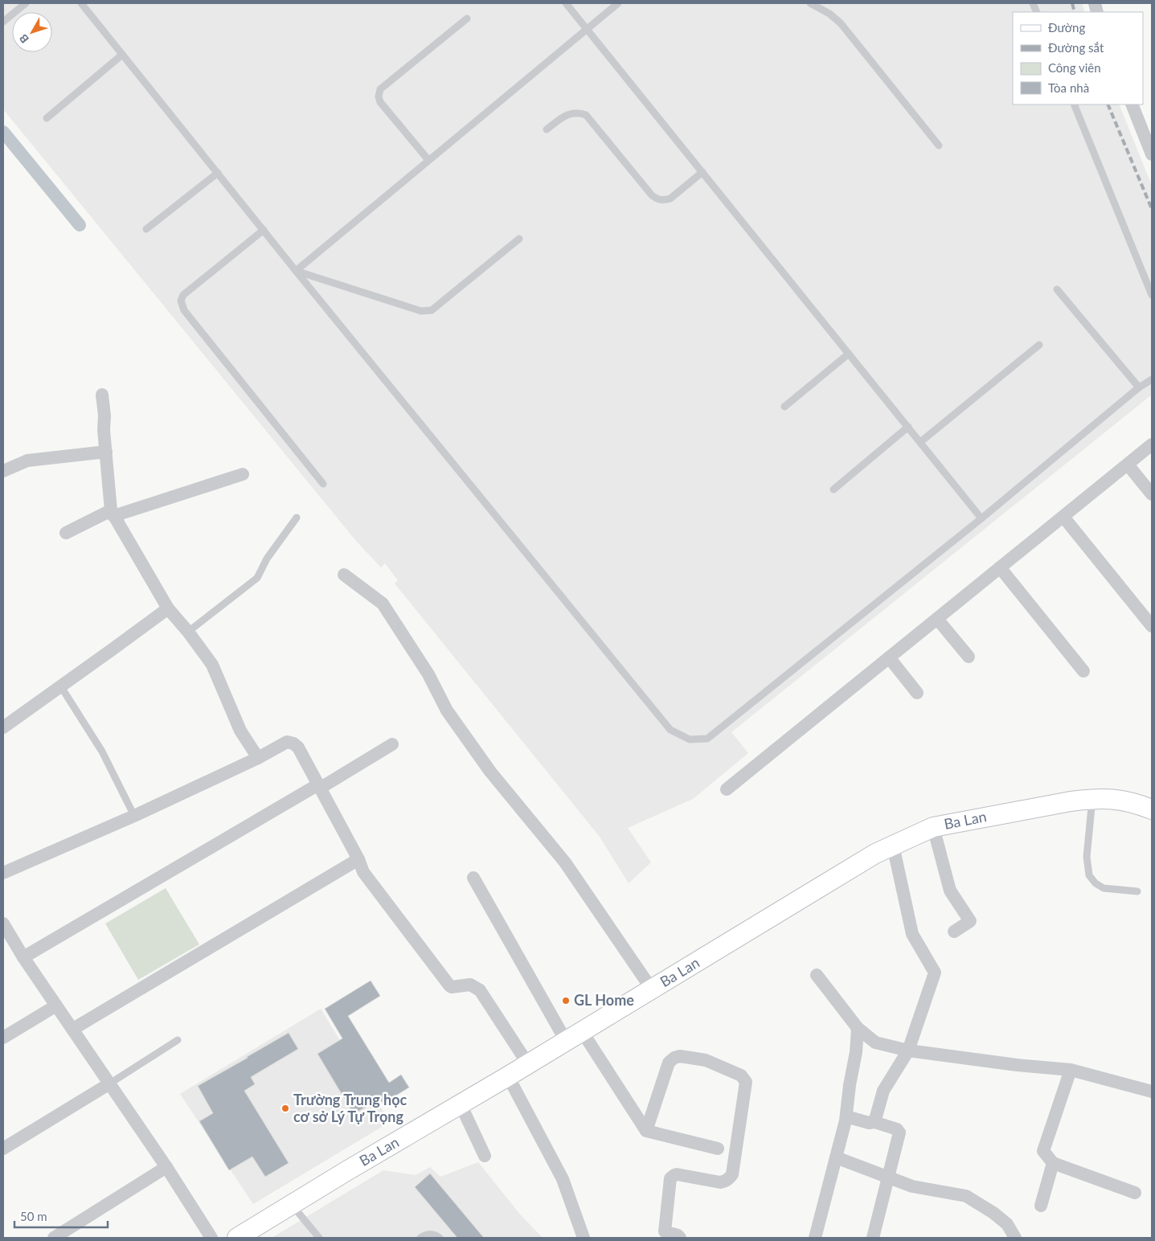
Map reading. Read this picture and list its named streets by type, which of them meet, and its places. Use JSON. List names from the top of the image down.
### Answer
{
  "streets": {
    "street": ["Ba Lan"]
  },
  "places": ["GL Home", "Trường Trung học cơ sở Lý Tự Trọng"],
  "legend": [
    "Đường",
    "Đường sắt",
    "Công viên",
    "Tòa nhà"
  ],
  "scale_bar": "50 m",
  "north": "bottom left"
}
